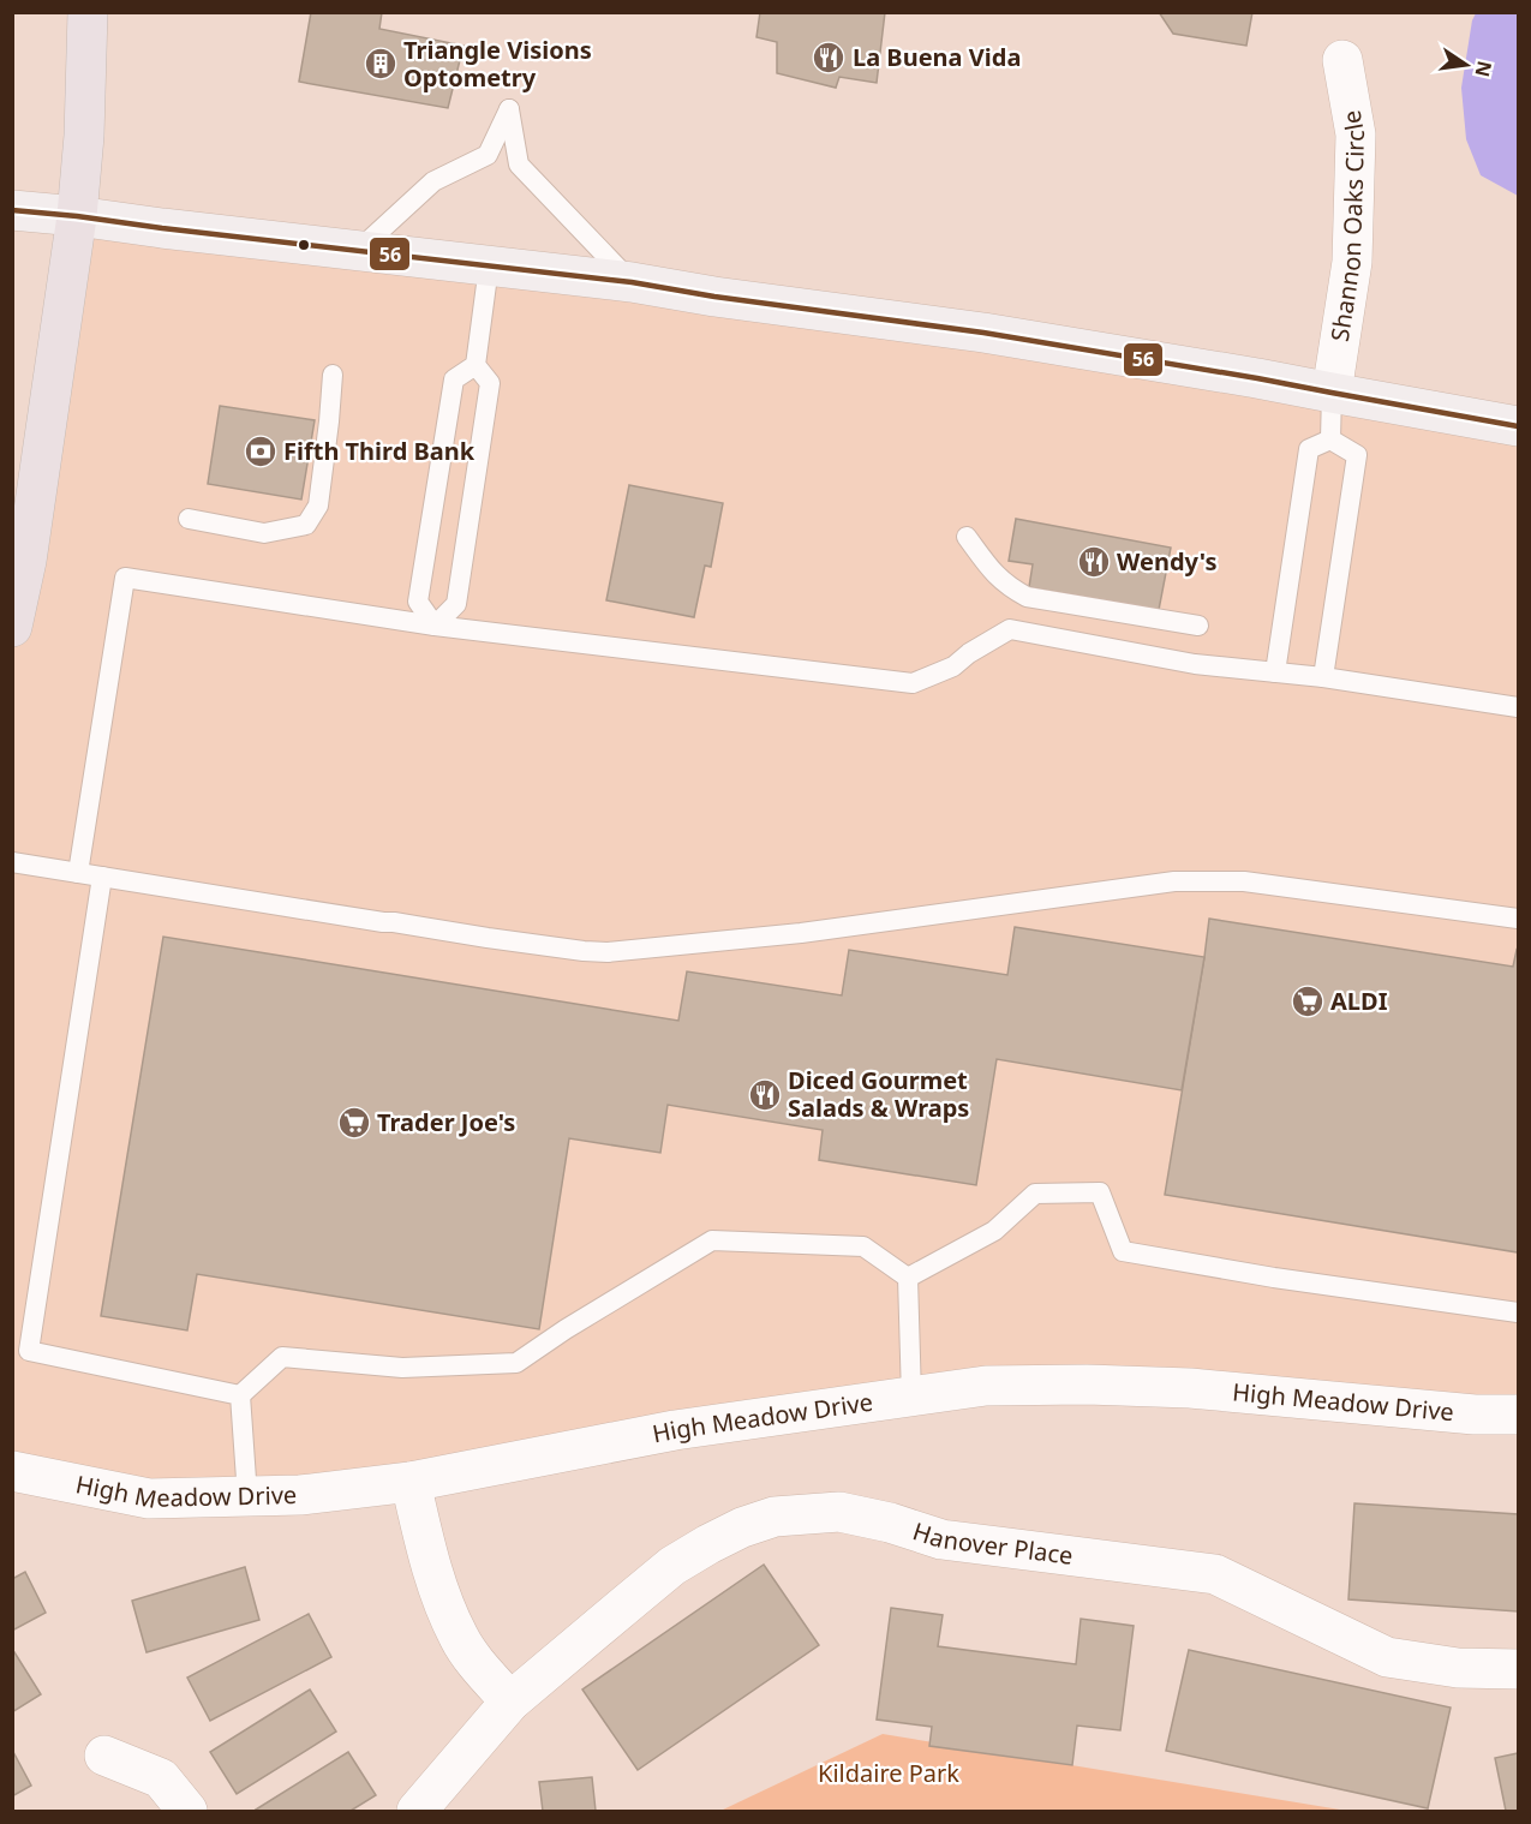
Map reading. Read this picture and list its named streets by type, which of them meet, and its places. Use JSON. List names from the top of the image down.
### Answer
{
  "streets": {
    "street": ["Shannon Oaks Circle", "High Meadow Drive", "Hanover Place"]
  },
  "parks": ["Kildaire Park"],
  "places": {
    "restaurant": ["La Buena Vida", "Wendy's", "Diced Gourmet Salads & Wraps"],
    "building": ["Triangle Visions Optometry"],
    "bank": ["Fifth Third Bank"],
    "supermarket": ["ALDI", "Trader Joe's"]
  },
  "lines": ["transit line 56"],
  "north": "right"
}
